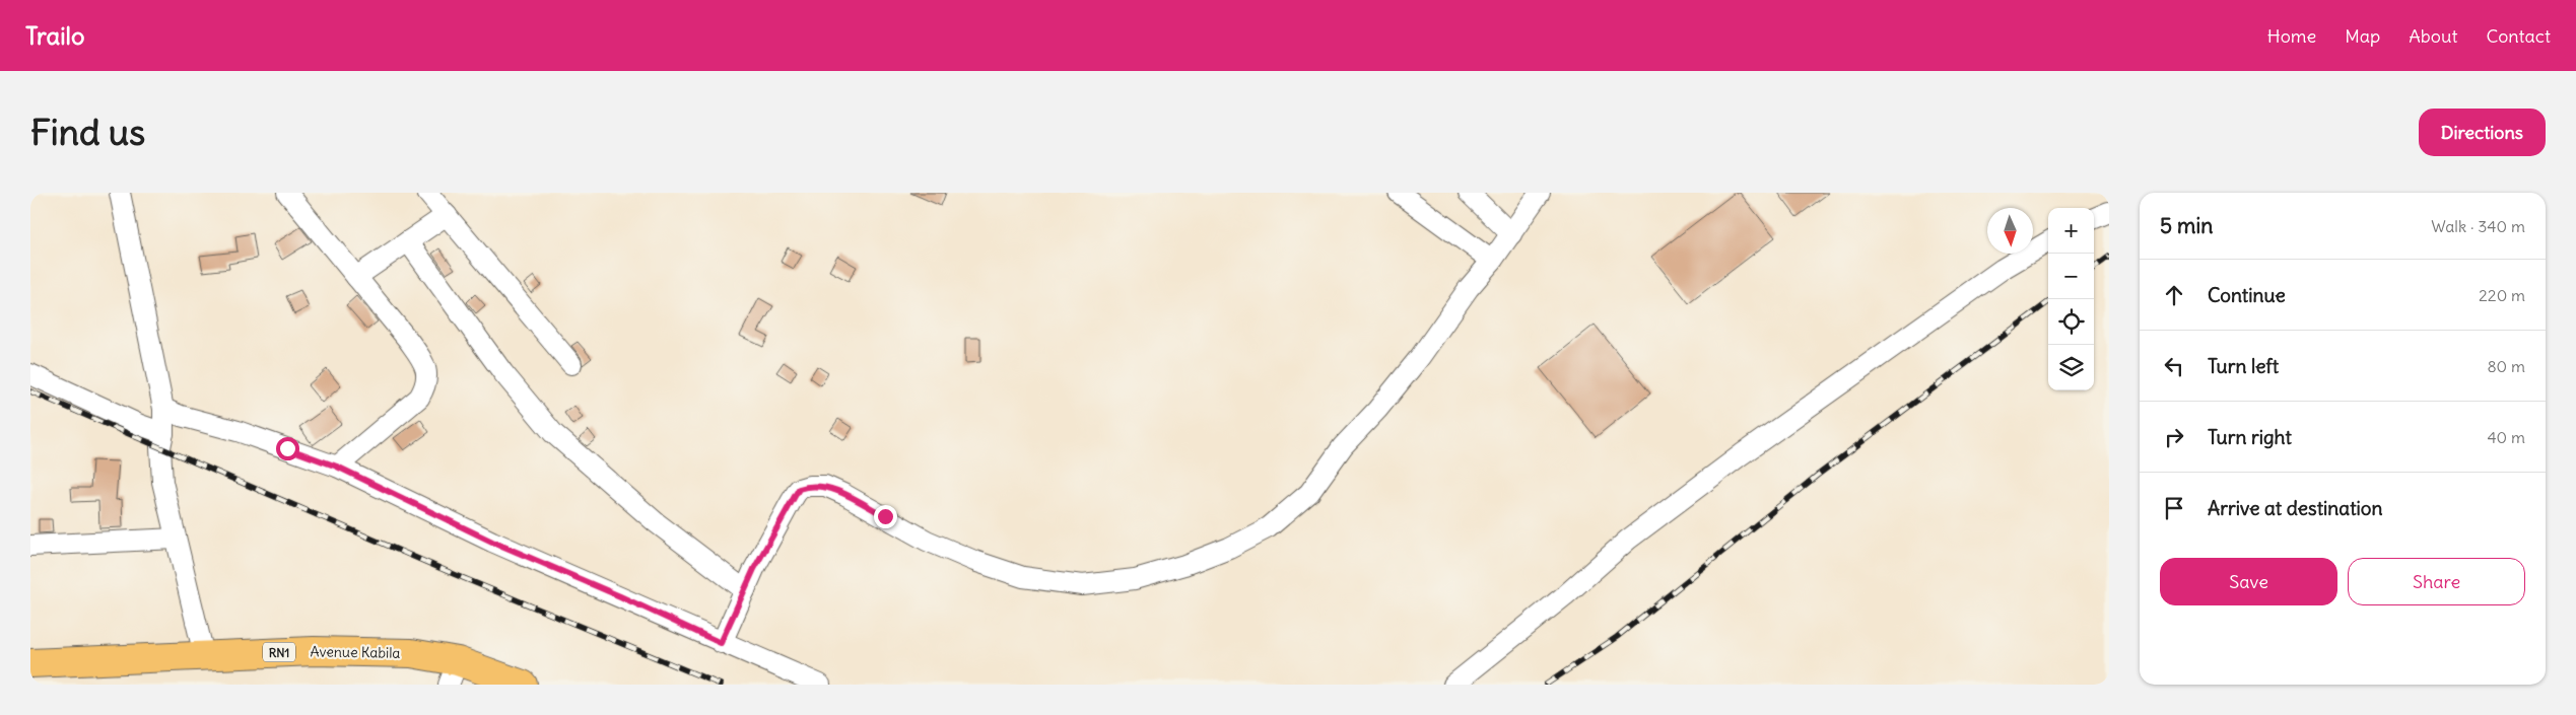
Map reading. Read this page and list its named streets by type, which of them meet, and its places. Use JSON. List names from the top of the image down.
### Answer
{
  "streets": {
    "highway": ["RN1", "Avenue Kabila"]
  },
  "north": "bottom",
  "page": {
    "header": "Trailo",
    "nav": [
      "Home",
      "Map",
      "About",
      "Contact"
    ],
    "buttons": [
      "Directions",
      ["Save", "Share"]
    ],
    "title": "Find us",
    "heading": ["5 min", "Walk · 340 m"],
    "map_buttons": ["+", "−"],
    "list": [
      ["Continue", "220 m"],
      ["Turn left", "80 m"],
      ["Turn right", "40 m"],
      "Arrive at destination"
    ]
  }
}
